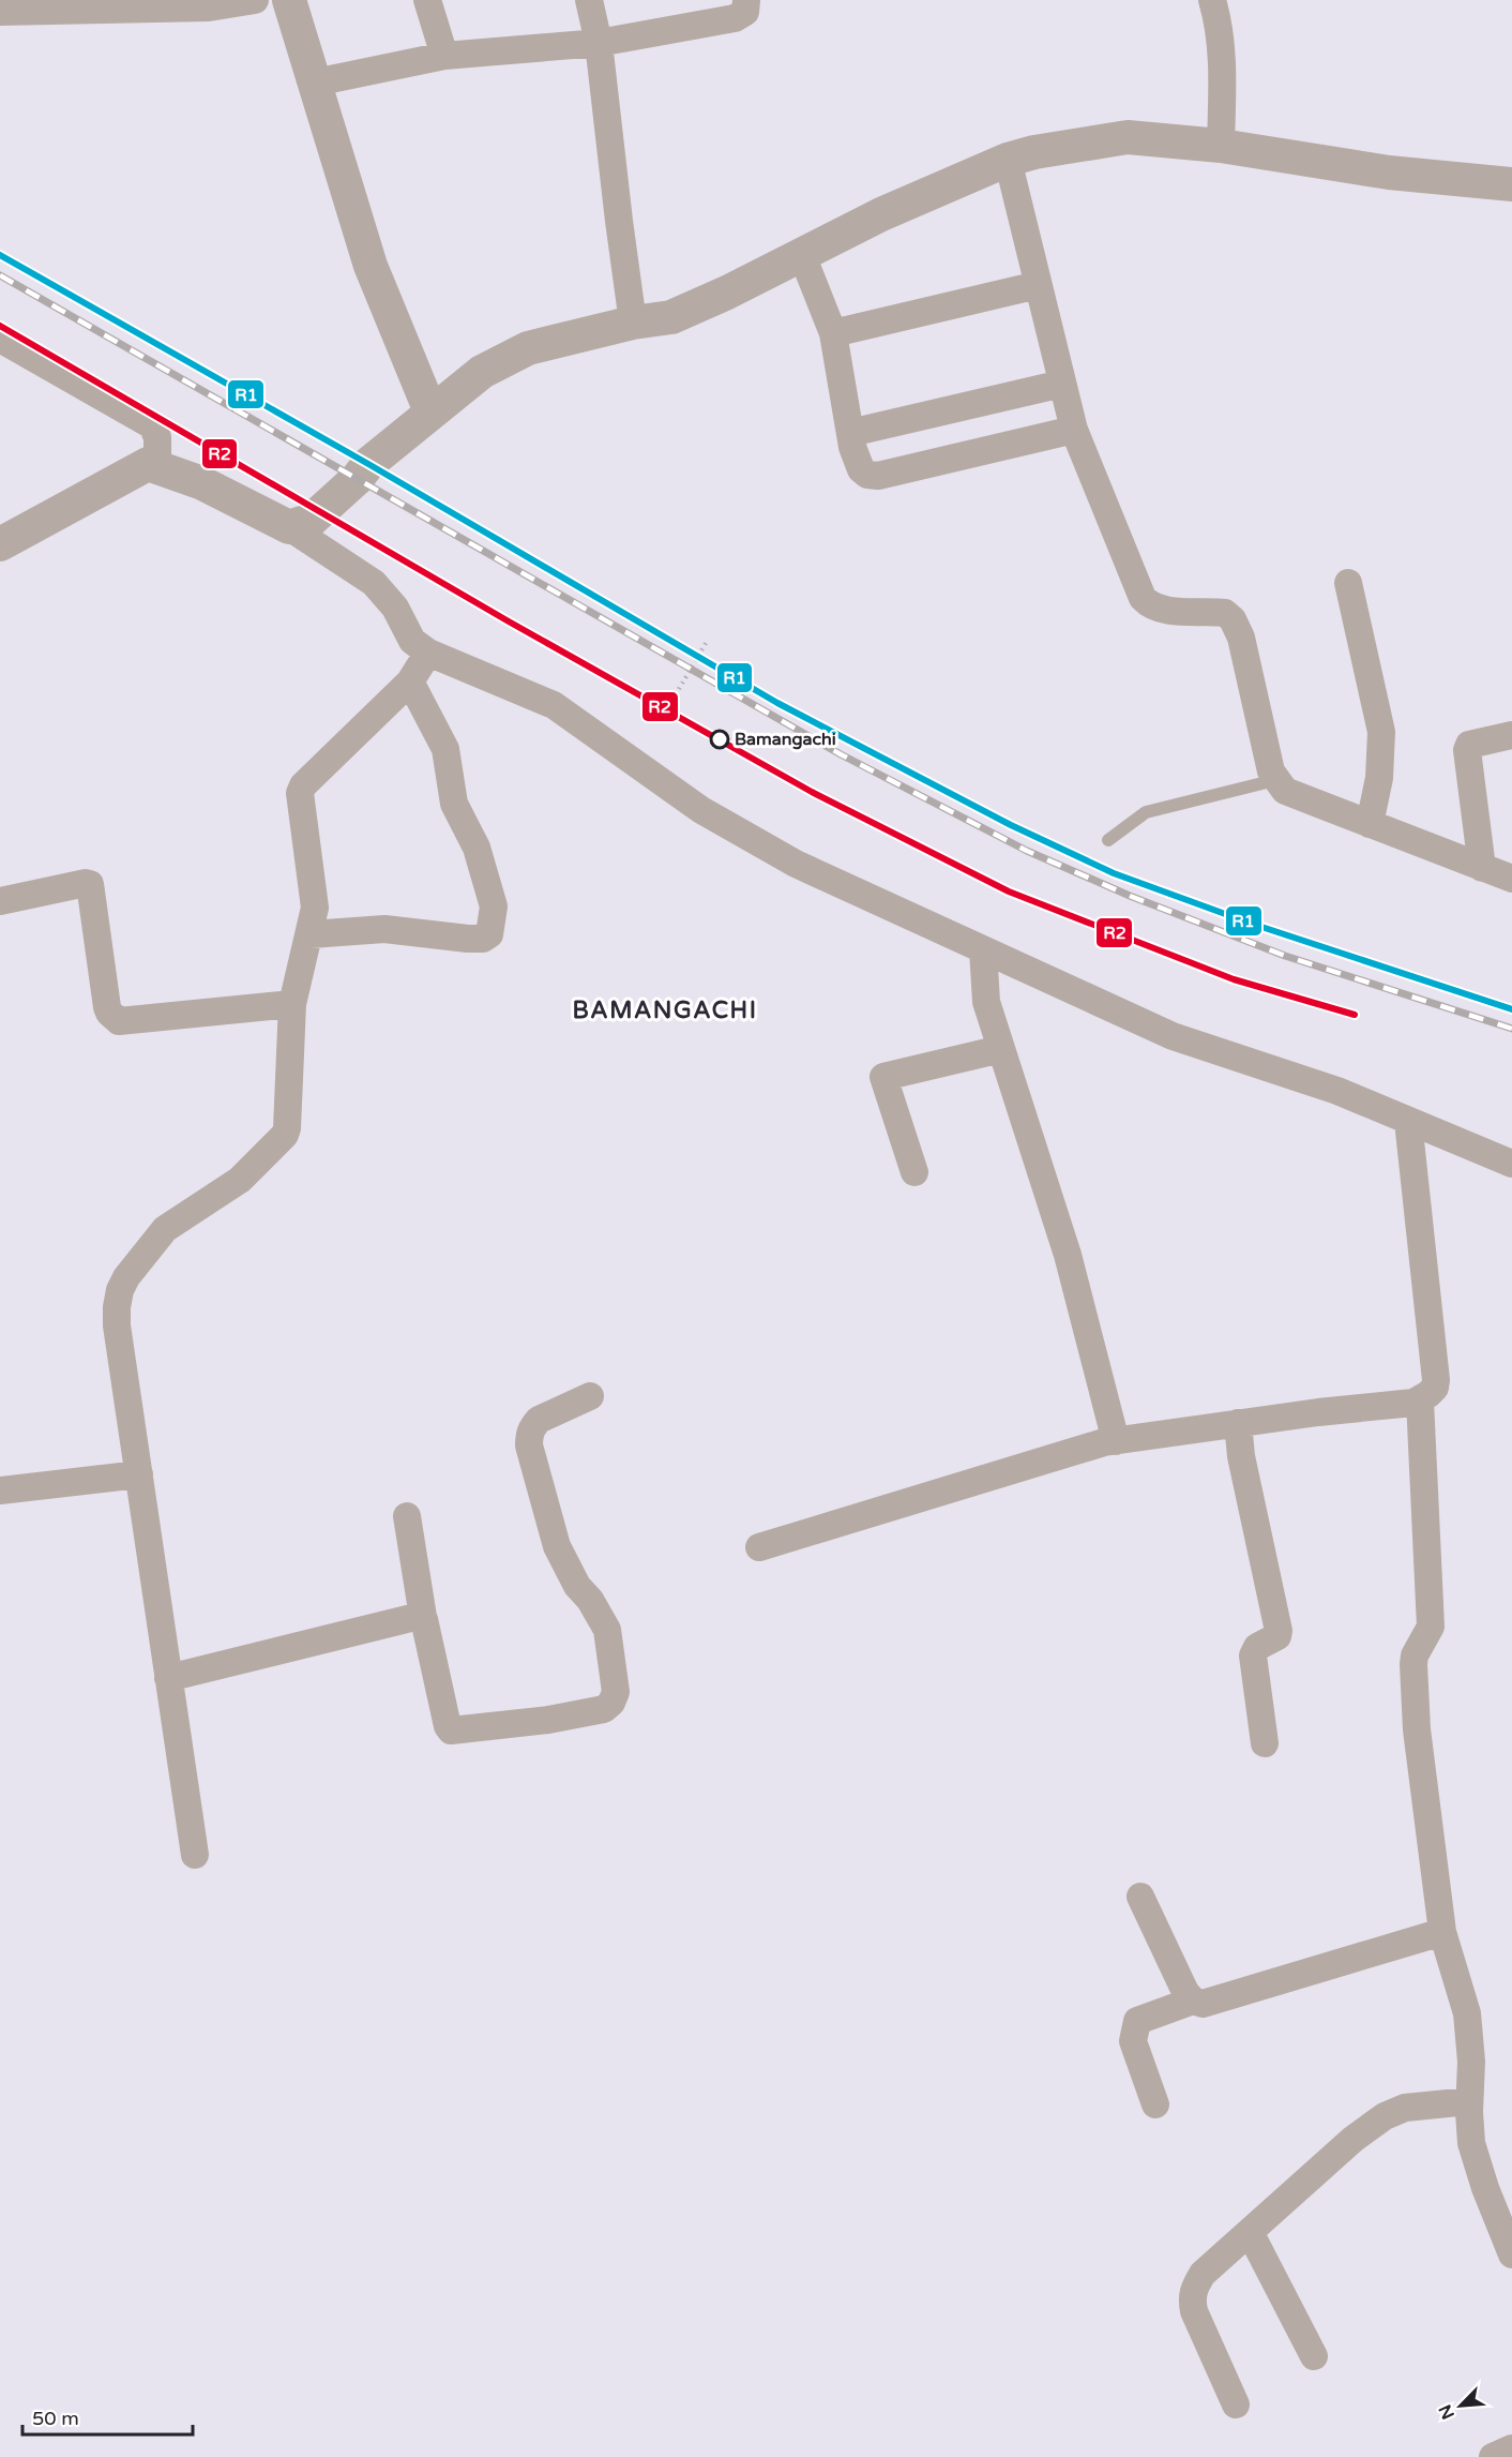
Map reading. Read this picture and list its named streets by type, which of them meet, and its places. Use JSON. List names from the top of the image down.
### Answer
{
  "districts": ["BAMANGACHI"],
  "places": ["Bamangachi"],
  "lines": ["transit line R1", "transit line R2"],
  "scale_bar": "50 m",
  "north": "bottom left"
}
